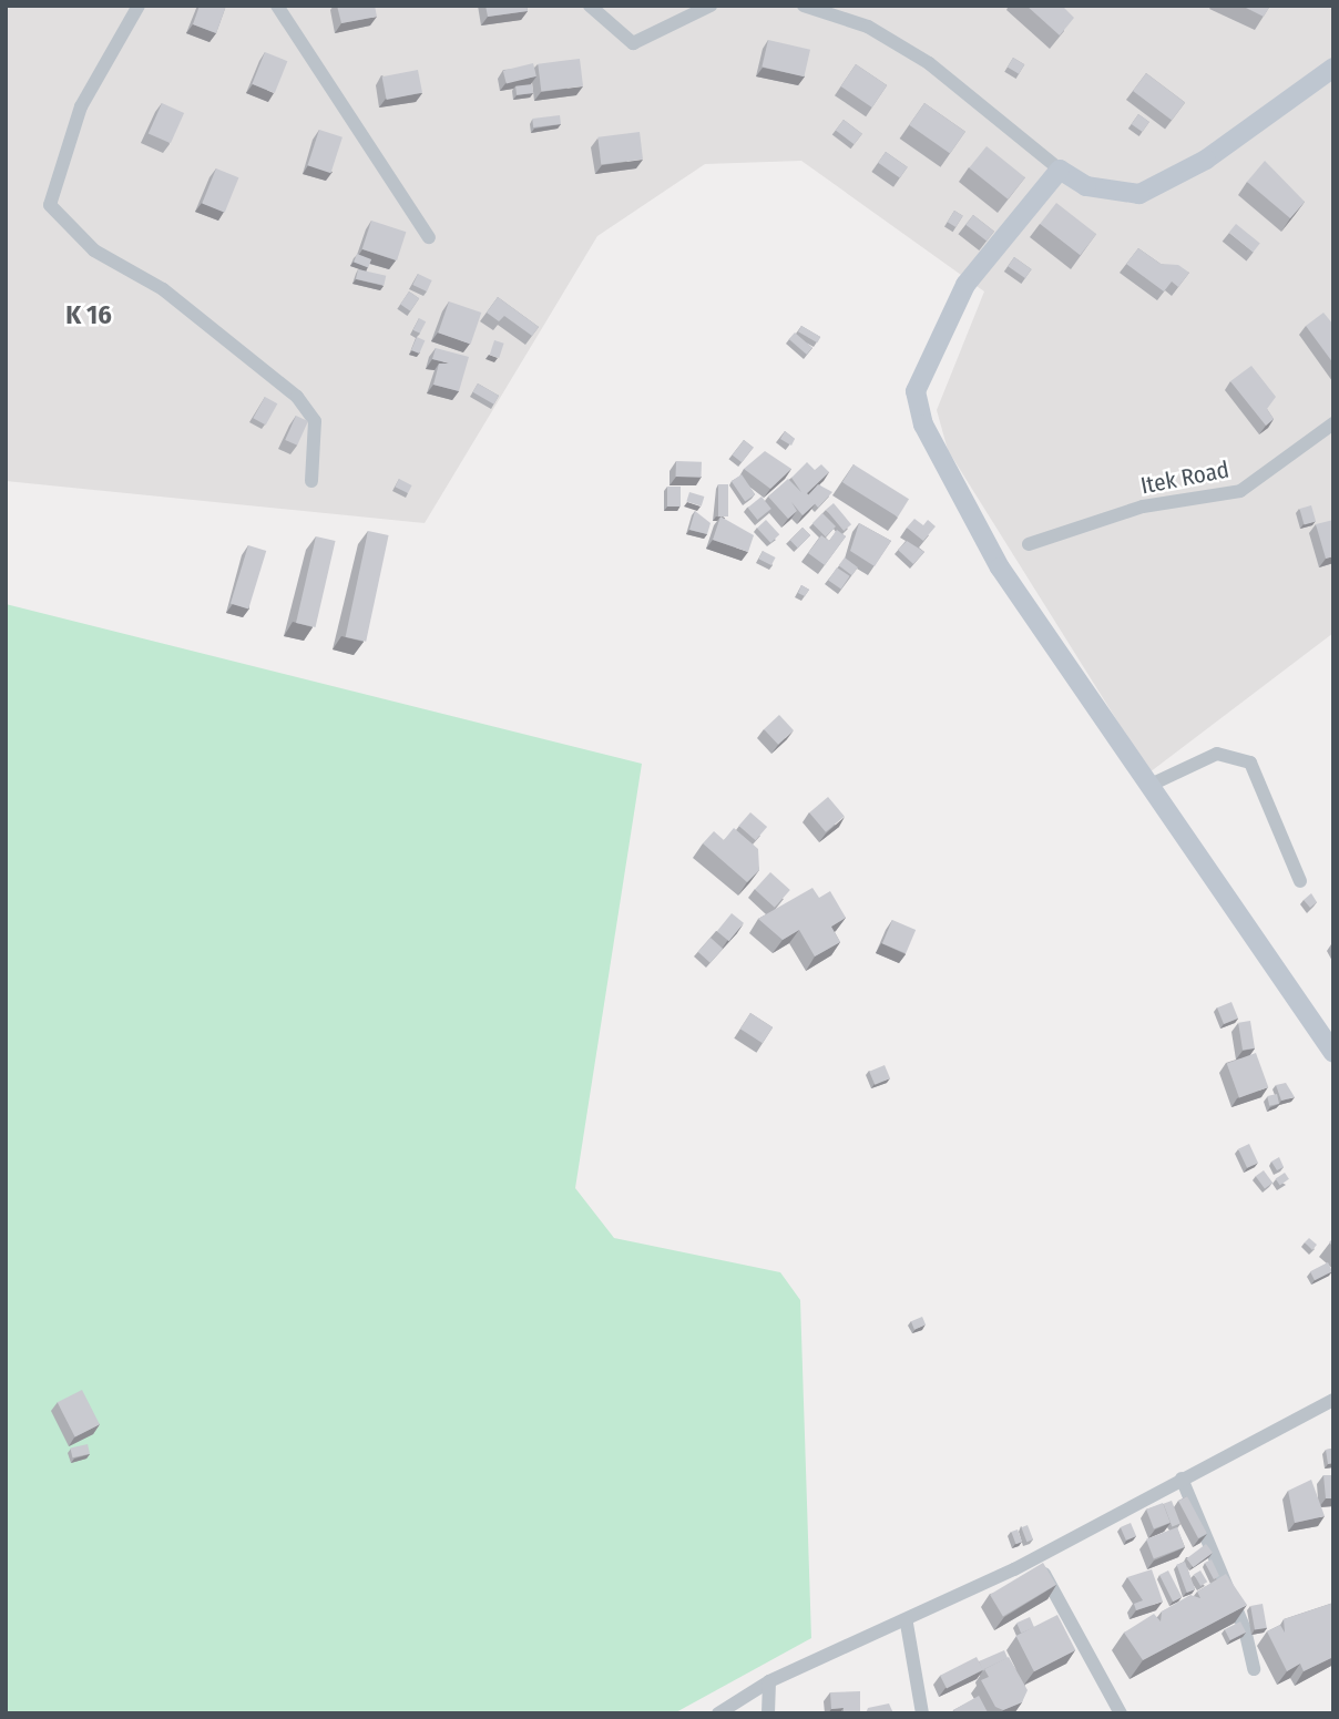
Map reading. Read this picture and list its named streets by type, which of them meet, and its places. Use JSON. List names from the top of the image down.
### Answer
{
  "streets": {
    "street": ["Itek Road"]
  },
  "districts": ["K 16"]
}
